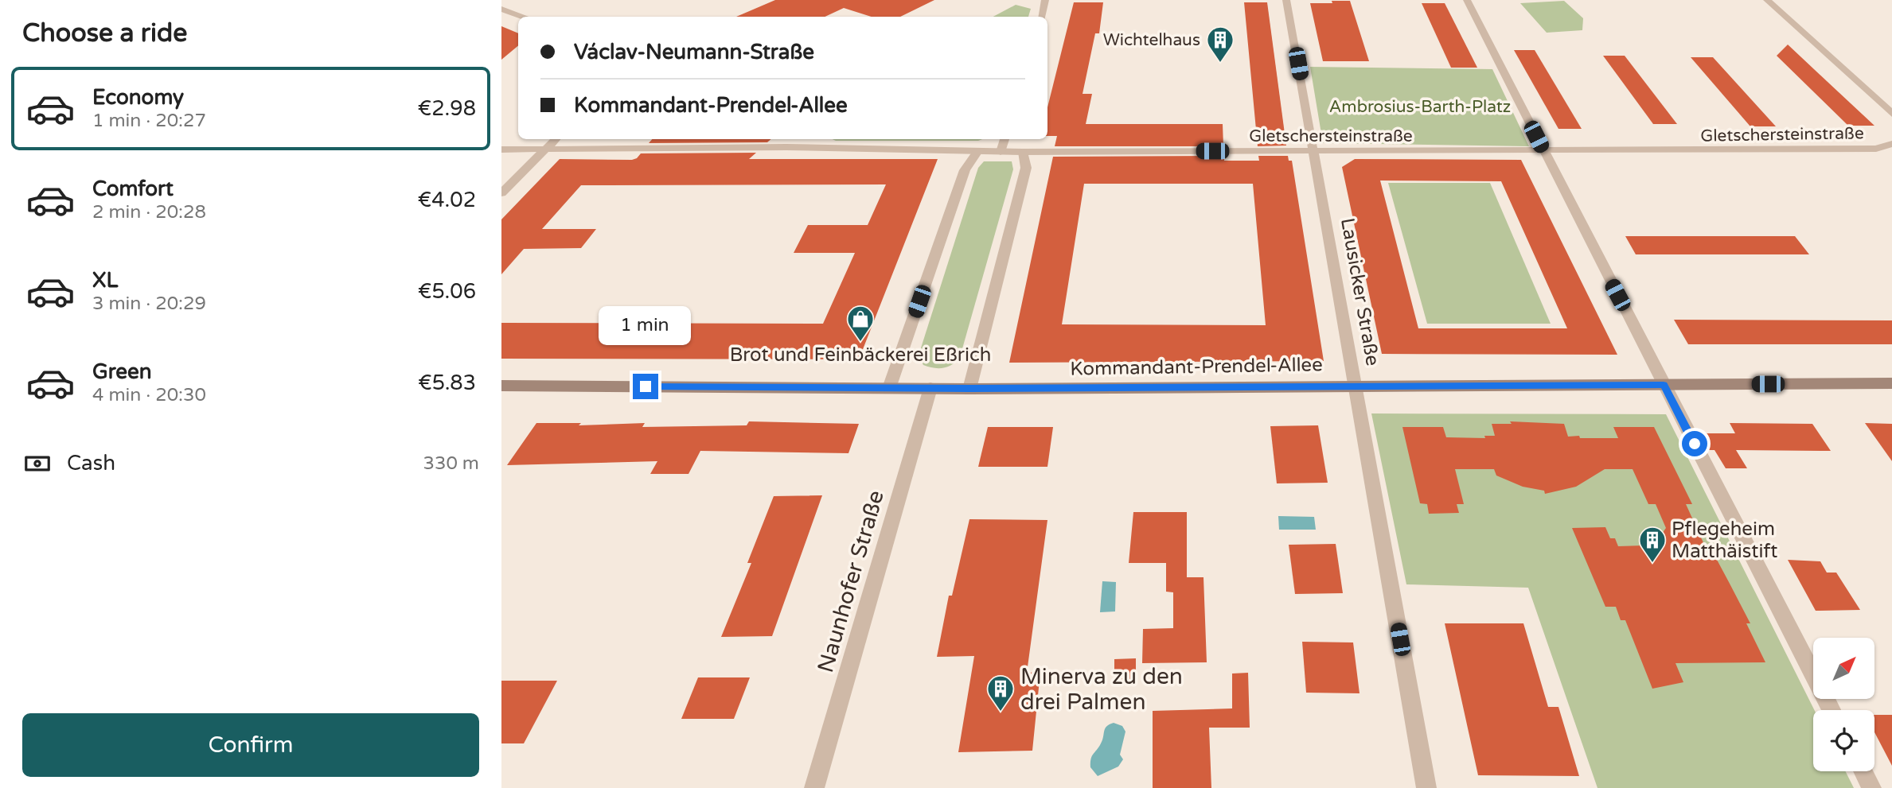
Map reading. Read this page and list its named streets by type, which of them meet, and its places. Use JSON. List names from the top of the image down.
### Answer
{
  "streets": {
    "main road": ["Kommandant-Prendel-Allee"],
    "street": ["Gletschersteinstraße", "Lausicker Straße", "Naunhofer Straße"]
  },
  "crossings": [
    ["Gletschersteinstraße", "Lausicker Straße"],
    ["Lausicker Straße", "Kommandant-Prendel-Allee"],
    ["Kommandant-Prendel-Allee", "Naunhofer Straße"]
  ],
  "parks": ["Ambrosius-Barth-Platz"],
  "places": {
    "building": ["Wichtelhaus", "Pflegeheim Matthäistift", "Minerva zu den drei Palmen"],
    "shop": ["Brot und Feinbäckerei Eßrich"]
  },
  "north": "top right",
  "page": {
    "heading": "Choose a ride",
    "banner": ["Václav-Neumann-Straße", "Kommandant-Prendel-Allee"],
    "list": [
      {
        "name": "Economy",
        "note": "1 min · 20:27",
        "value": "€2.98"
      },
      {
        "name": "Comfort",
        "note": "2 min · 20:28",
        "value": "€4.02"
      },
      {
        "name": "XL",
        "note": "3 min · 20:29",
        "value": "€5.06"
      },
      {
        "name": "Green",
        "note": "4 min · 20:30",
        "value": "€5.83"
      }
    ],
    "bubble": "1 min",
    "pay": ["Cash", "330 m"],
    "buttons": "Confirm"
  }
}
